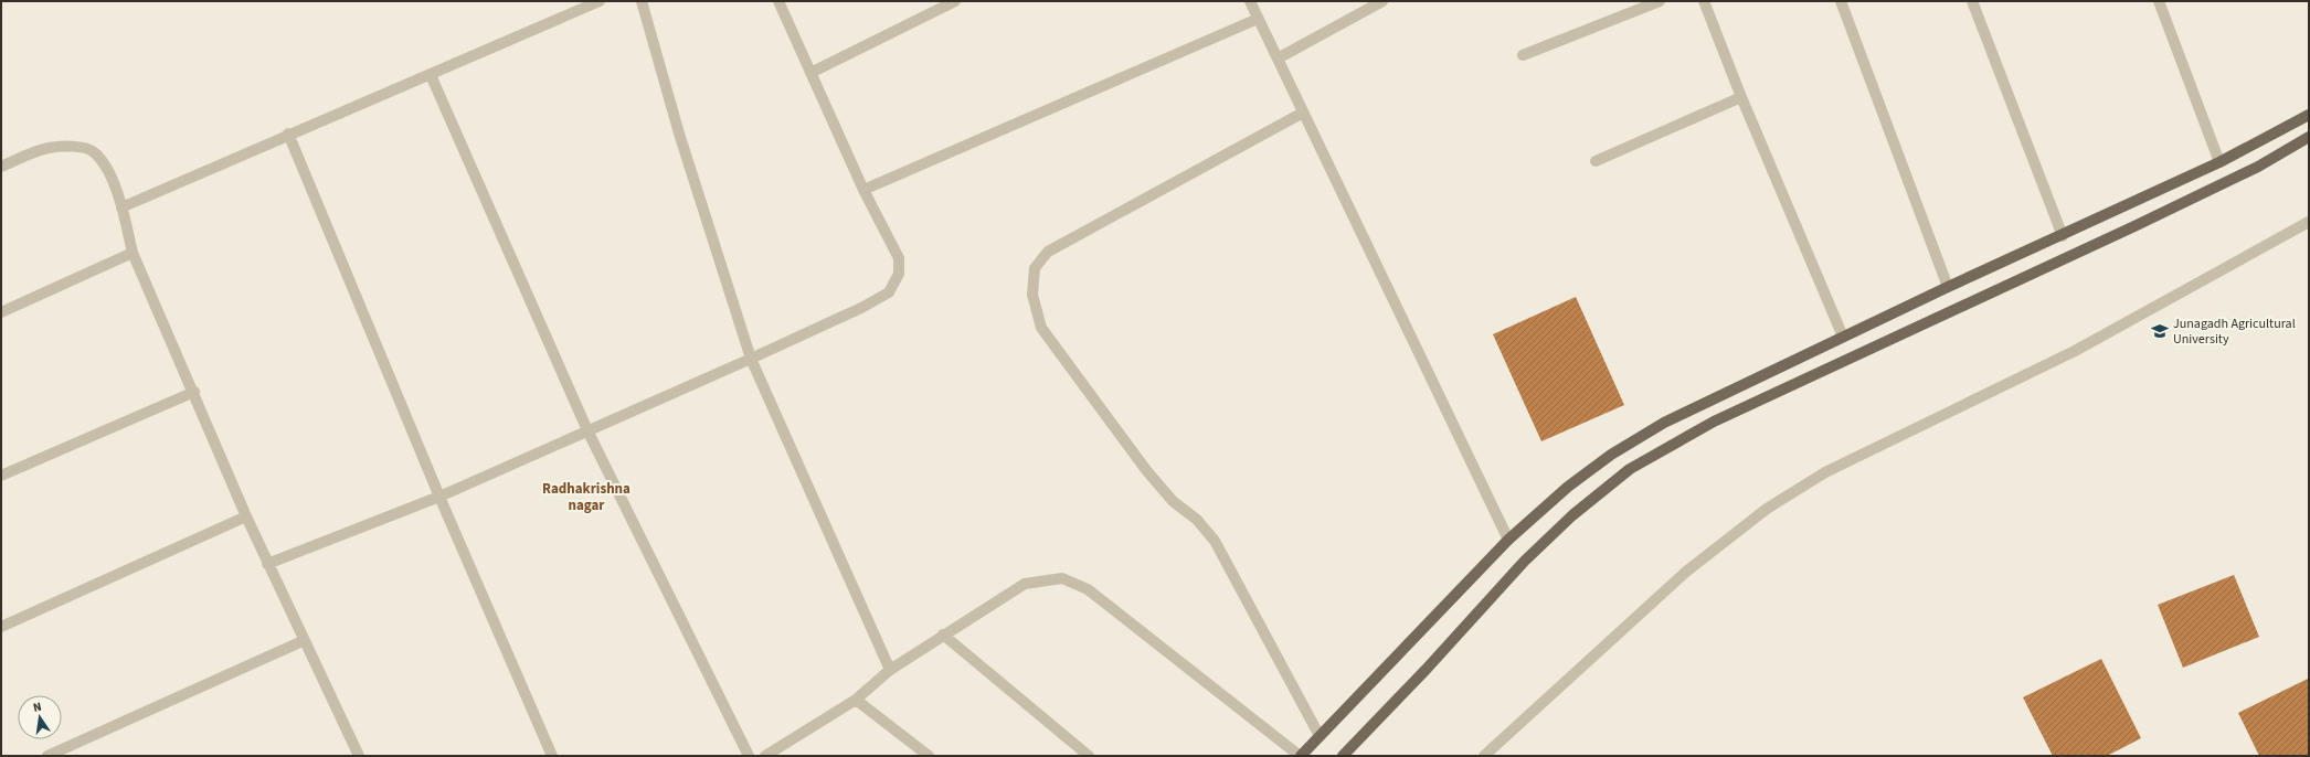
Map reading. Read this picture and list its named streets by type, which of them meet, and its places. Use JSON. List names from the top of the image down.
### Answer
{
  "districts": ["Radhakrishna nagar"],
  "places": {
    "school or university": ["Junagadh Agricultural University"]
  },
  "north": "top"
}
